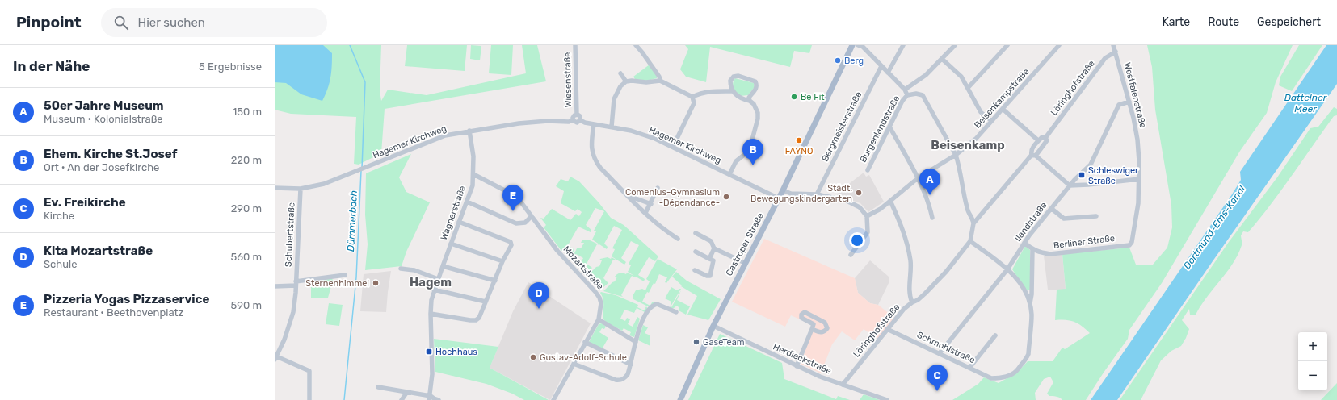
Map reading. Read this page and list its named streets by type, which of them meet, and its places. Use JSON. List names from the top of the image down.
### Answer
{
  "streets": {
    "main road": ["Castroper Straße"],
    "street": [
      "Wiesenstraße",
      "Löringhofstraße",
      "Westfalenstraße",
      "Beisenkampstraße",
      "Bergmeisterstraße",
      "Burgenlandstraße",
      "Hagemer Kirchweg",
      "Wagnerstraße",
      "Ilandstraße",
      "Schubertstraße",
      "Berliner Straße",
      "Mozartstraße",
      "Schmohlstraße",
      "Herdieckstraße"
    ]
  },
  "crossings": [
    ["Wiesenstraße", "Hagemer Kirchweg"],
    ["Löringhofstraße", "Westfalenstraße"],
    ["Löringhofstraße", "Schmohlstraße"],
    ["Löringhofstraße", "Herdieckstraße"],
    ["Westfalenstraße", "Ilandstraße"],
    ["Westfalenstraße", "Berliner Straße"],
    ["Hagemer Kirchweg", "Wagnerstraße"],
    ["Hagemer Kirchweg", "Schubertstraße"],
    ["Hagemer Kirchweg", "Castroper Straße"],
    ["Wagnerstraße", "Mozartstraße"],
    ["Ilandstraße", "Berliner Straße"],
    ["Ilandstraße", "Schmohlstraße"],
    ["Castroper Straße", "Herdieckstraße"]
  ],
  "districts": ["Beisenkamp", "Hagem"],
  "water": ["Dattelner Meer", "Dümmerbach", "Dortmund-Ems-Kanal"],
  "places": {
    "other": [
      "Berg",
      "Be Fit",
      "FAYNO",
      "Städt. Bewegungskindergarten",
      "Comenius-Gymnasium -Dépendance-",
      "Sternenhimmel",
      "GaseTeam",
      "Gustav-Adolf-Schule"
    ],
    "transit": ["Schleswiger Straße", "Hochhaus"]
  },
  "page": {
    "header": "Pinpoint",
    "search": "Hier suchen",
    "nav": ["Karte", "Route", "Gespeichert"],
    "heading": ["In der Nähe", "5 Ergebnisse"],
    "list": [
      {
        "mark": "A",
        "name": "50er Jahre Museum",
        "note": "Museum · Kolonialstraße",
        "value": "150 m"
      },
      {
        "mark": "B",
        "name": "Ehem. Kirche St.Josef",
        "note": "Ort · An der Josefkirche",
        "value": "220 m"
      },
      {
        "mark": "C",
        "name": "Ev. Freikirche",
        "note": "Kirche",
        "value": "290 m"
      },
      {
        "mark": "D",
        "name": "Kita Mozartstraße",
        "note": "Schule",
        "value": "560 m"
      },
      {
        "mark": "E",
        "name": "Pizzeria Yogas Pizzaservice",
        "note": "Restaurant · Beethovenplatz",
        "value": "590 m"
      }
    ],
    "pins": [
      "B",
      "A",
      "E",
      "D",
      "C"
    ],
    "map_buttons": ["+", "−"]
  }
}
